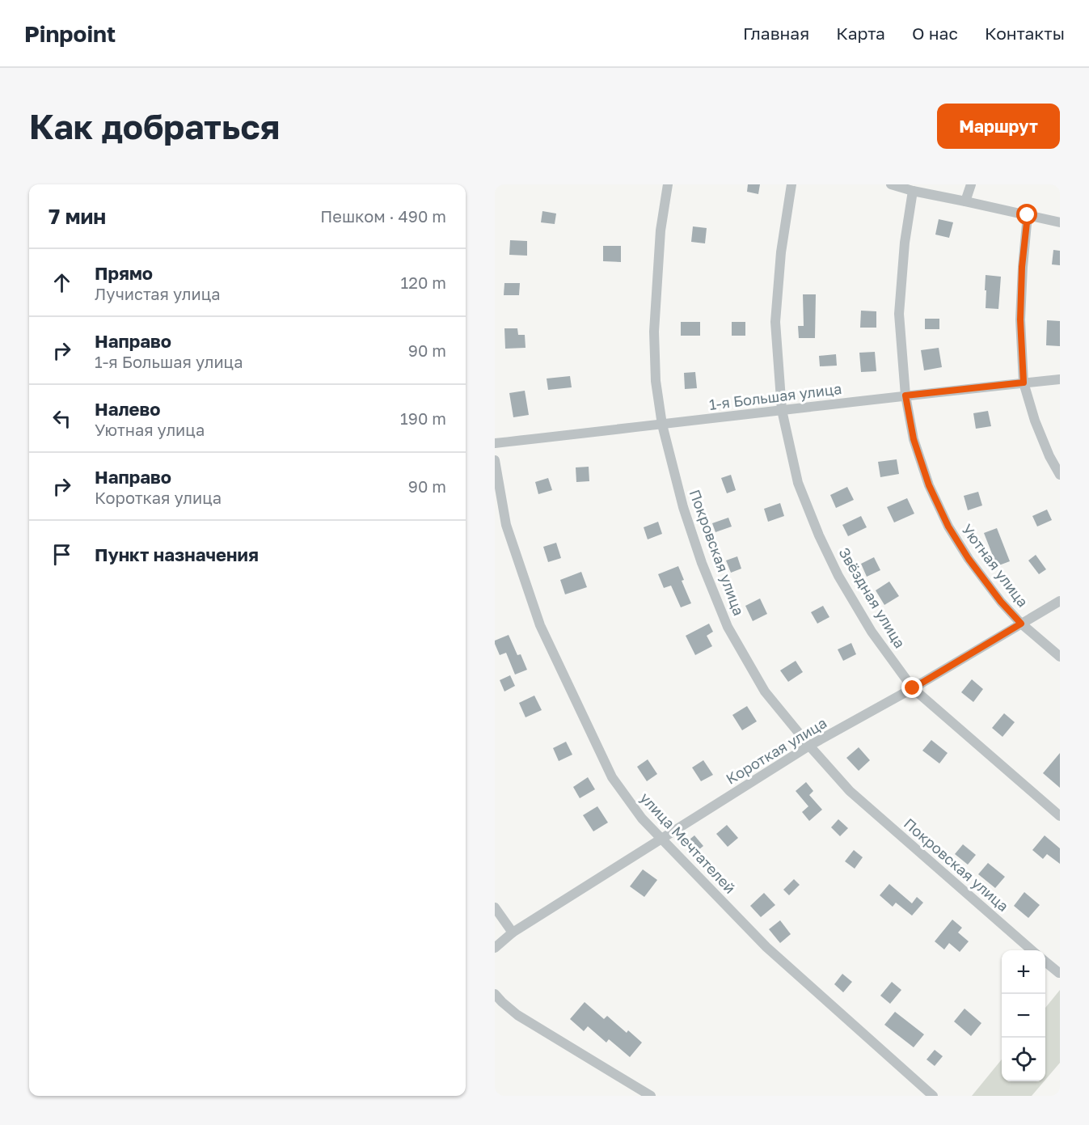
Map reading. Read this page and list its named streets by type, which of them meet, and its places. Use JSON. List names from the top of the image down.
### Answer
{
  "streets": {
    "street": [
      "1-я Большая улица",
      "Покровская улица",
      "Уютная улица",
      "Звёздная улица",
      "Короткая улица",
      "улица Мечтателей"
    ]
  },
  "crossings": [
    ["1-я Большая улица", "Покровская улица"],
    ["1-я Большая улица", "Уютная улица"],
    ["1-я Большая улица", "Звёздная улица"],
    ["Покровская улица", "Короткая улица"],
    ["Уютная улица", "Короткая улица"],
    ["Звёздная улица", "Короткая улица"],
    ["Короткая улица", "улица Мечтателей"]
  ],
  "page": {
    "header": "Pinpoint",
    "nav": [
      "Главная",
      "Карта",
      "О нас",
      "Контакты"
    ],
    "buttons": "Маршрут",
    "title": "Как добраться",
    "heading": ["7 мин", "Пешком · 490 m"],
    "list": [
      ["Прямо", "Лучистая улица", "120 m"],
      ["Направо", "1-я Большая улица", "90 m"],
      ["Налево", "Уютная улица", "190 m"],
      ["Направо", "Короткая улица", "90 m"],
      "Пункт назначения"
    ],
    "map_buttons": ["+", "−"]
  }
}
